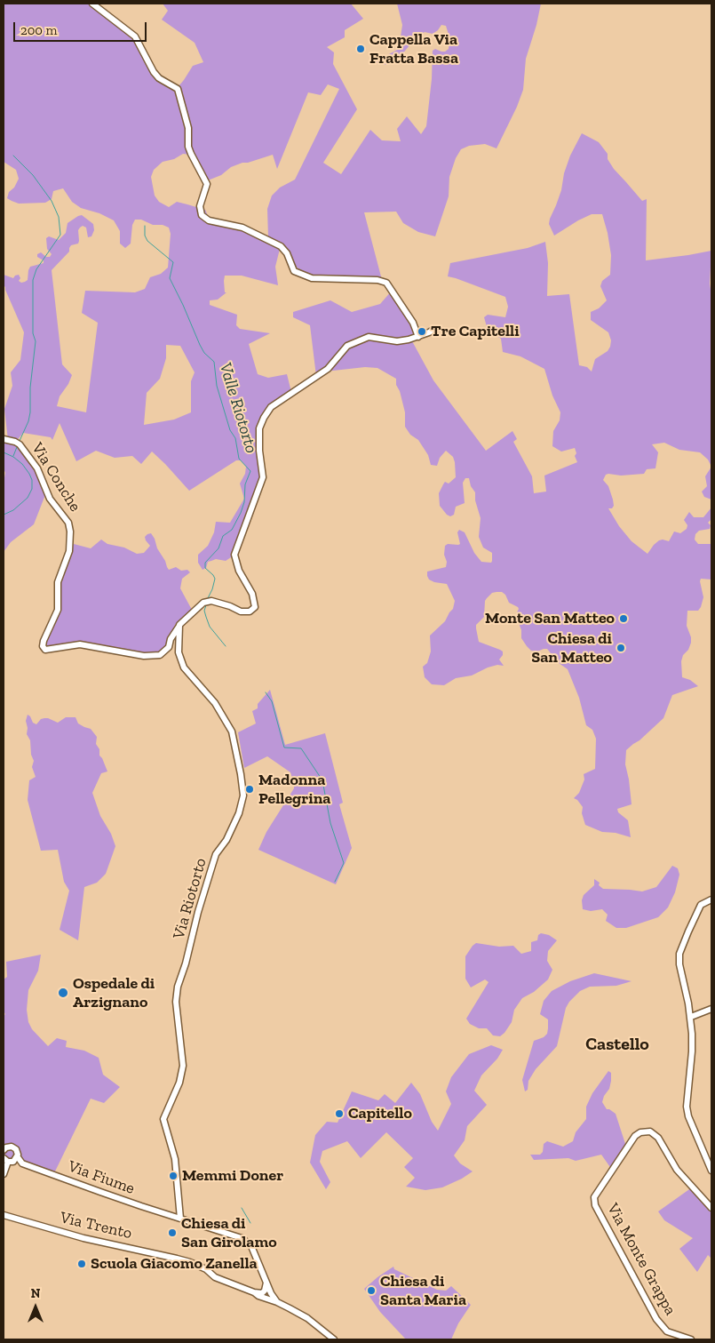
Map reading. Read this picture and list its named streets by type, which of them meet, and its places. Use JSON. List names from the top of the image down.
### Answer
{
  "streets": {
    "street": [
      "Via Conche",
      "Via Riotorto",
      "Via Fiume",
      "Via Trento",
      "Via Monte Grappa"
    ]
  },
  "crossings": [
    ["Via Conche", "Via Riotorto"],
    ["Via Riotorto", "Via Fiume"]
  ],
  "districts": ["Castello"],
  "water": ["Valle Riotorto"],
  "places": [
    "Cappella Via Fratta Bassa",
    "Tre Capitelli",
    "Monte San Matteo",
    "Chiesa di San Matteo",
    "Madonna Pellegrina",
    "Ospedale di Arzignano",
    "Capitello",
    "Memmi Doner",
    "Chiesa di San Girolamo",
    "Scuola Giacomo Zanella",
    "Chiesa di Santa Maria"
  ],
  "scale_bar": "200 m",
  "north": "top"
}
